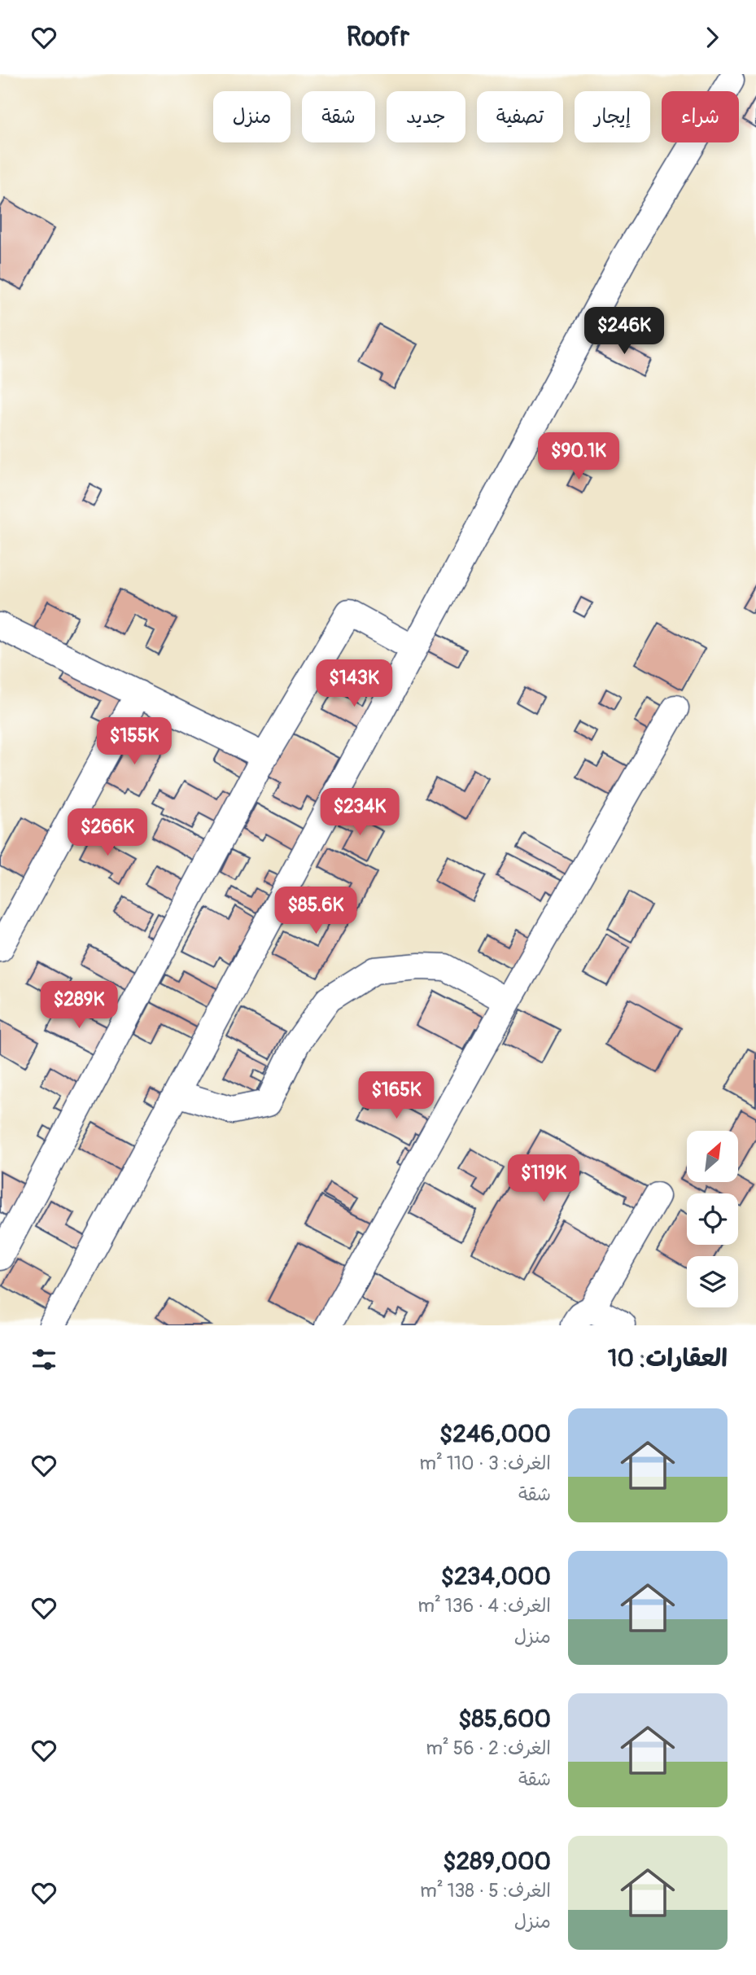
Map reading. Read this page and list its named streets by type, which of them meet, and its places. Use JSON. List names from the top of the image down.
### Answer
{
  "north": "top right",
  "page": {
    "header": "Roofr",
    "chip": [
      "شراء",
      "إيجار",
      "تصفية",
      "جديد",
      "شقة",
      "منزل"
    ],
    "price": [
      "$246K",
      "$90.1K",
      "$143K",
      "$155K",
      "$234K",
      "$266K",
      "$85.6K",
      "$289K",
      "$165K",
      "$119K"
    ],
    "heading": "العقارات: 10",
    "list": [
      {
        "name": "$246,000",
        "note": "الغرف: 3 · 110 m² · شقة"
      },
      {
        "name": "$234,000",
        "note": "الغرف: 4 · 136 m² · منزل"
      },
      {
        "name": "$85,600",
        "note": "الغرف: 2 · 56 m² · شقة"
      },
      {
        "name": "$289,000",
        "note": "الغرف: 5 · 138 m² · منزل"
      }
    ]
  }
}
